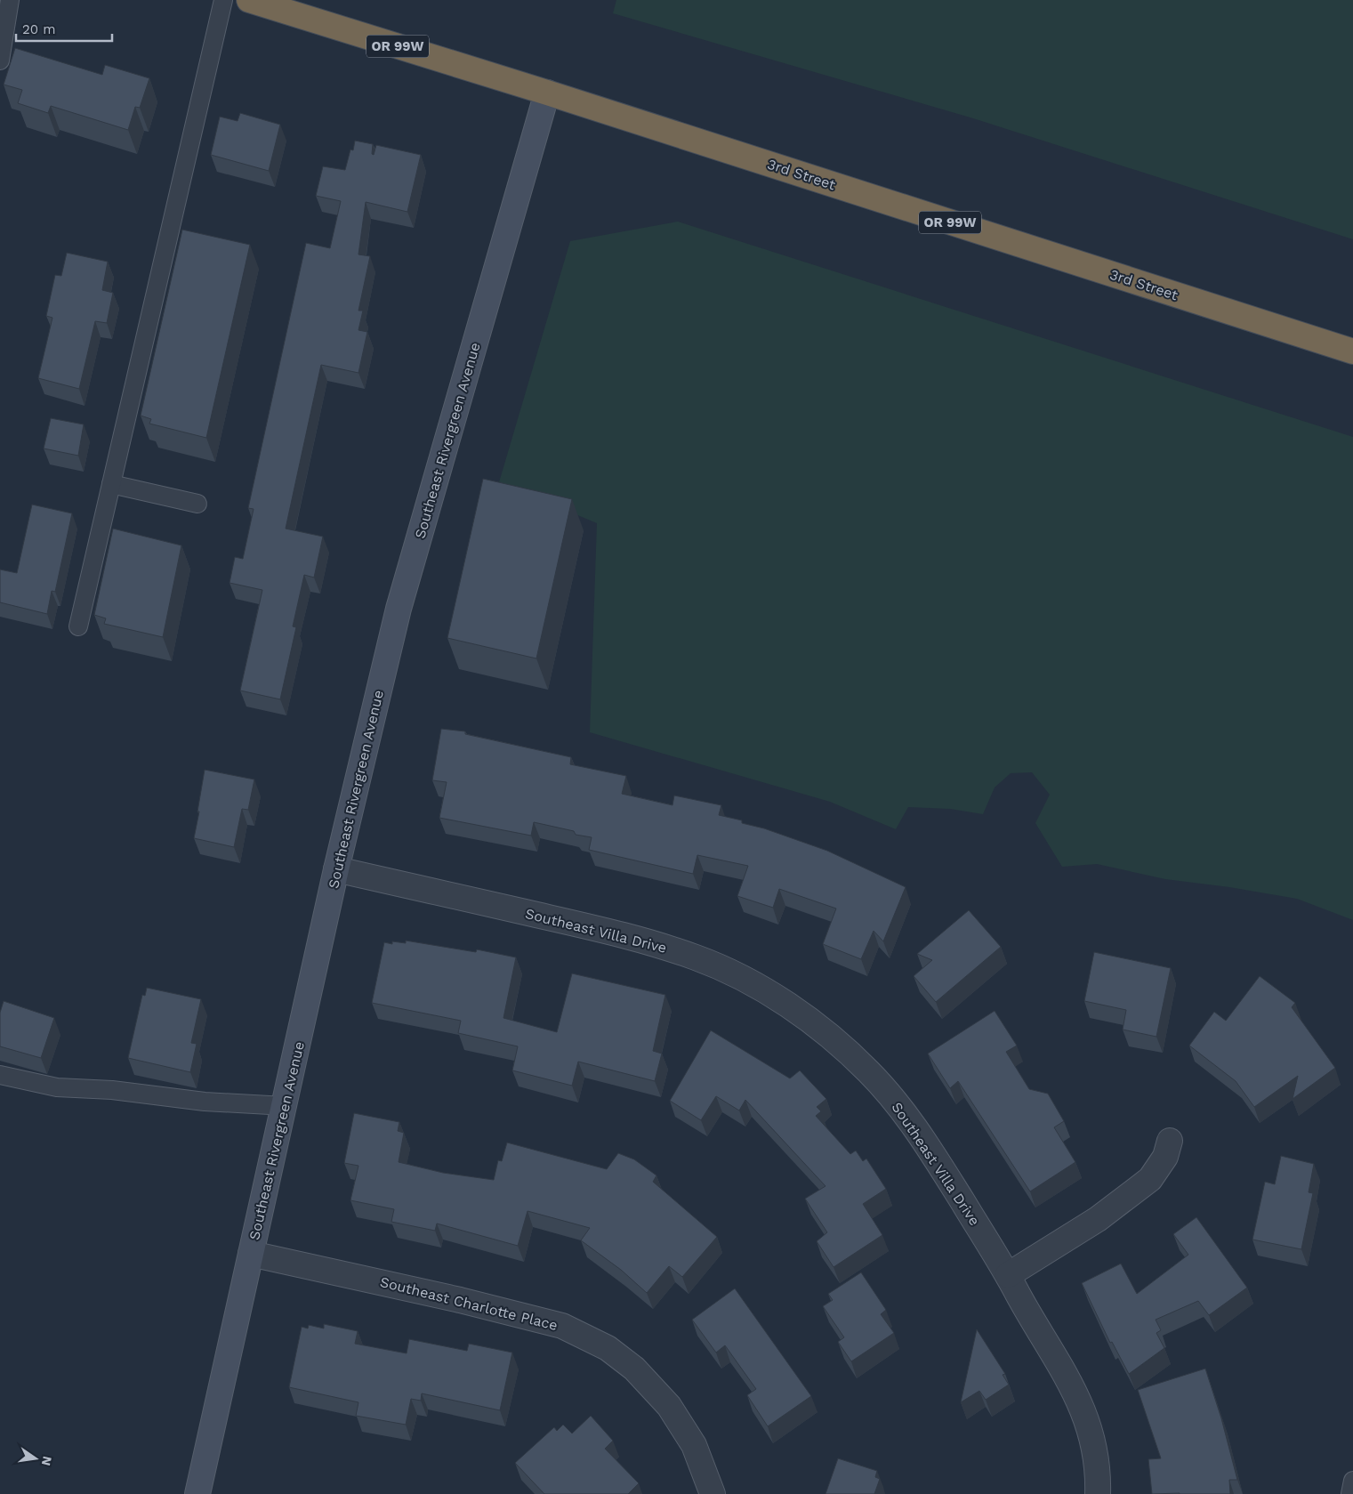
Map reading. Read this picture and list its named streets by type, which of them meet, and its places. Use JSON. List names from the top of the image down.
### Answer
{
  "streets": {
    "highway": ["OR 99W", "3rd Street"],
    "street": ["Southeast Rivergreen Avenue", "Southeast Villa Drive", "Southeast Charlotte Place"]
  },
  "crossings": [
    ["3rd Street", "Southeast Rivergreen Avenue"],
    ["Southeast Rivergreen Avenue", "Southeast Villa Drive"],
    ["Southeast Rivergreen Avenue", "Southeast Charlotte Place"]
  ],
  "scale_bar": "20 m",
  "north": "right"
}
